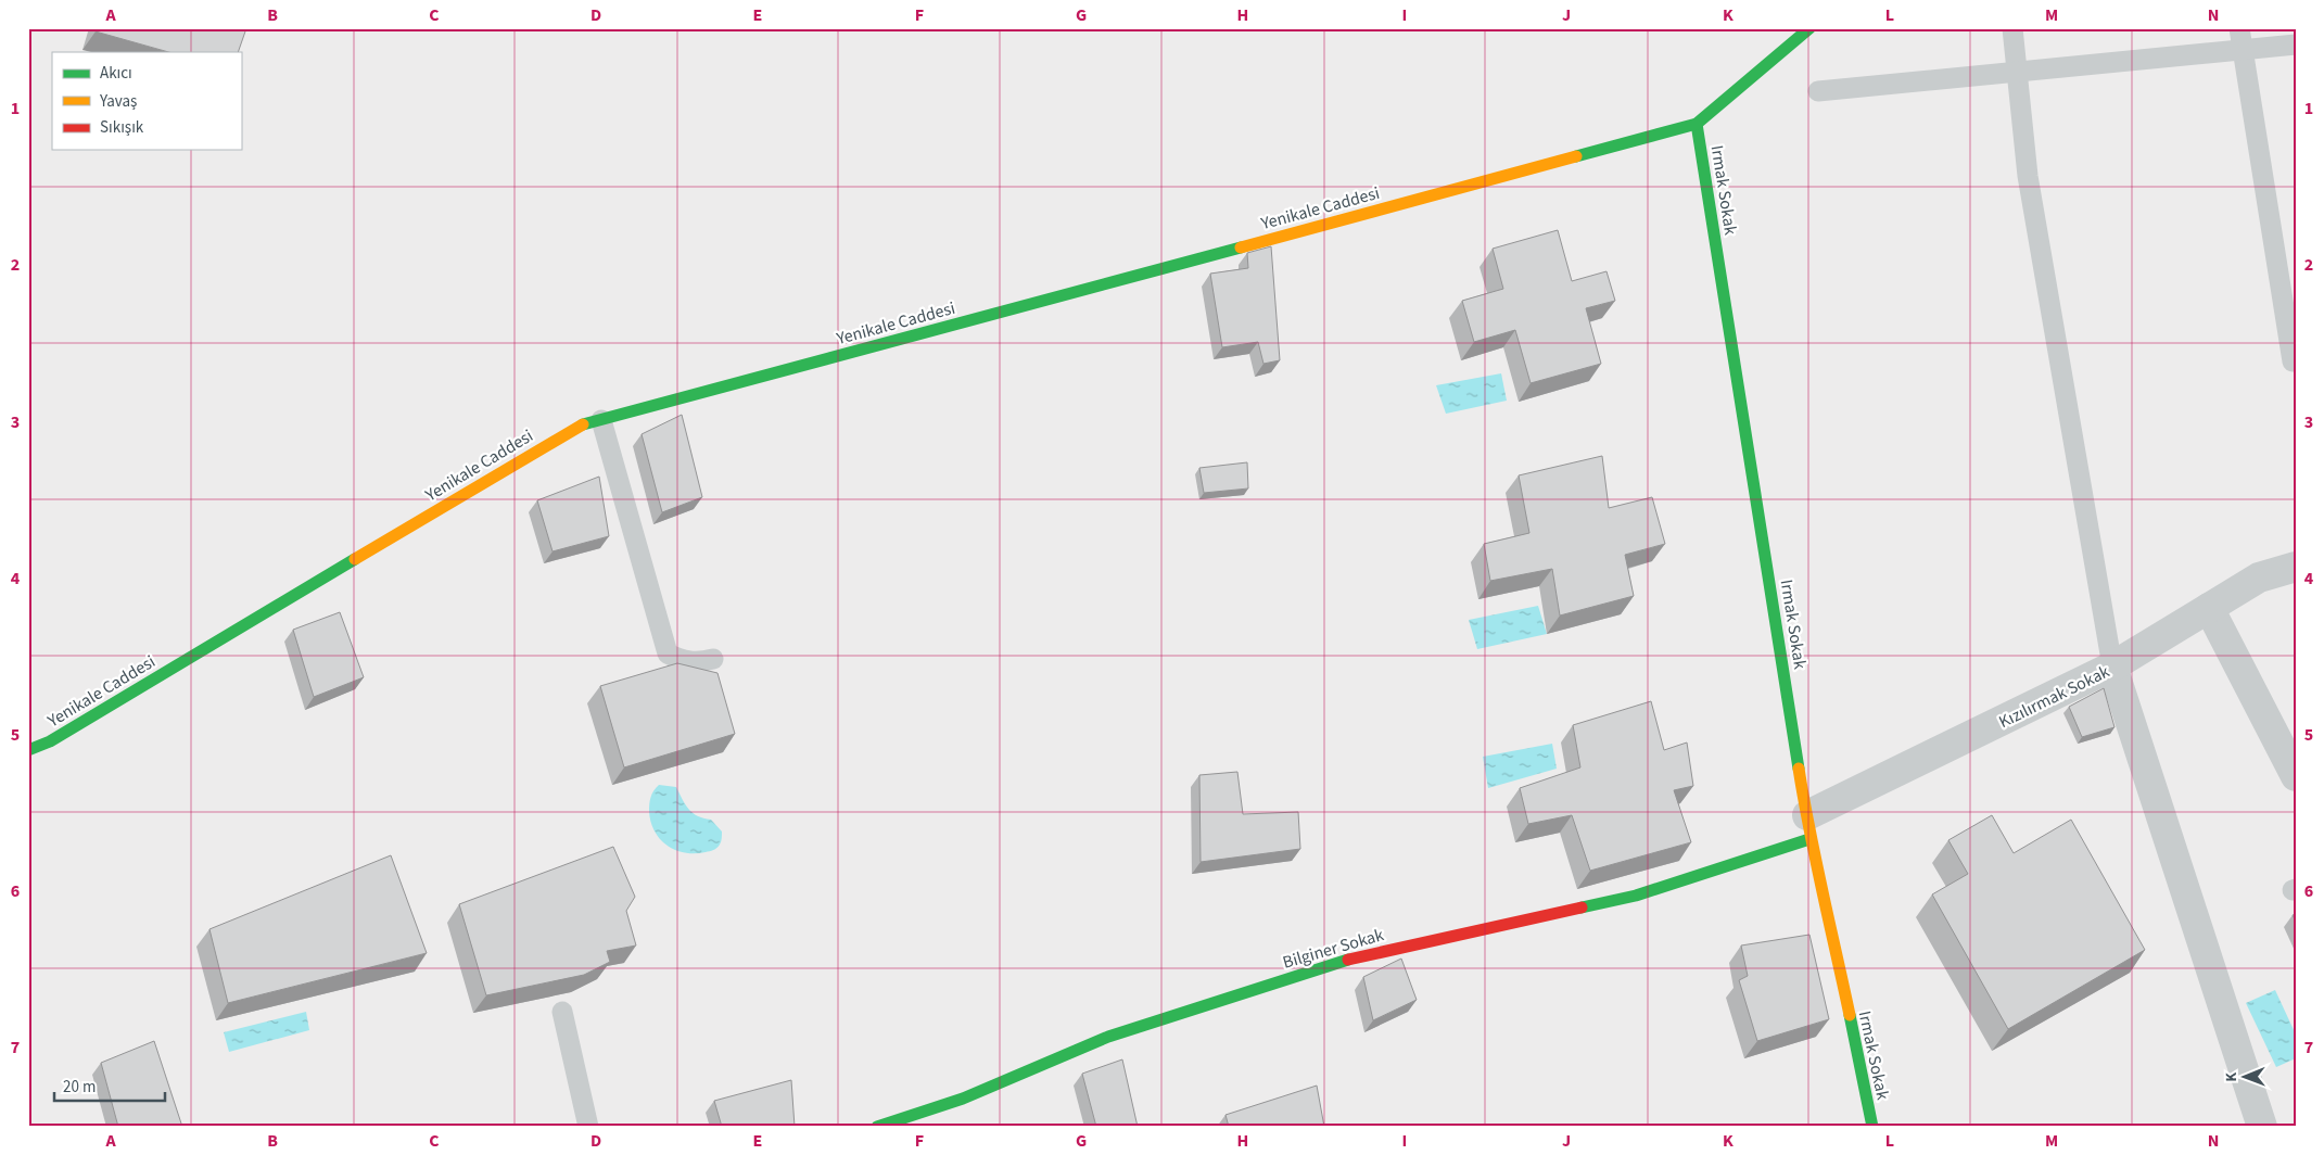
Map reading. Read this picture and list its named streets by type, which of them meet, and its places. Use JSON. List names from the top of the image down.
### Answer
{
  "streets": {
    "street": [
      "Irmak Sokak",
      "Yenikale Caddesi",
      "Kızılırmak Sokak",
      "Bilginer Sokak"
    ]
  },
  "crossings": [
    ["Irmak Sokak", "Yenikale Caddesi"],
    ["Irmak Sokak", "Kızılırmak Sokak"],
    ["Irmak Sokak", "Bilginer Sokak"],
    ["Kızılırmak Sokak", "Bilginer Sokak"]
  ],
  "legend": ["Akıcı", "Yavaş", "Sıkışık"],
  "scale_bar": "20 m",
  "north": "left",
  "grid": {
    "columns": [
      "A",
      "B",
      "C",
      "D",
      "E",
      "F",
      "G",
      "H",
      "I",
      "J",
      "K",
      "L",
      "M",
      "N"
    ],
    "rows": [
      "1",
      "2",
      "3",
      "4",
      "5",
      "6",
      "7"
    ]
  }
}
